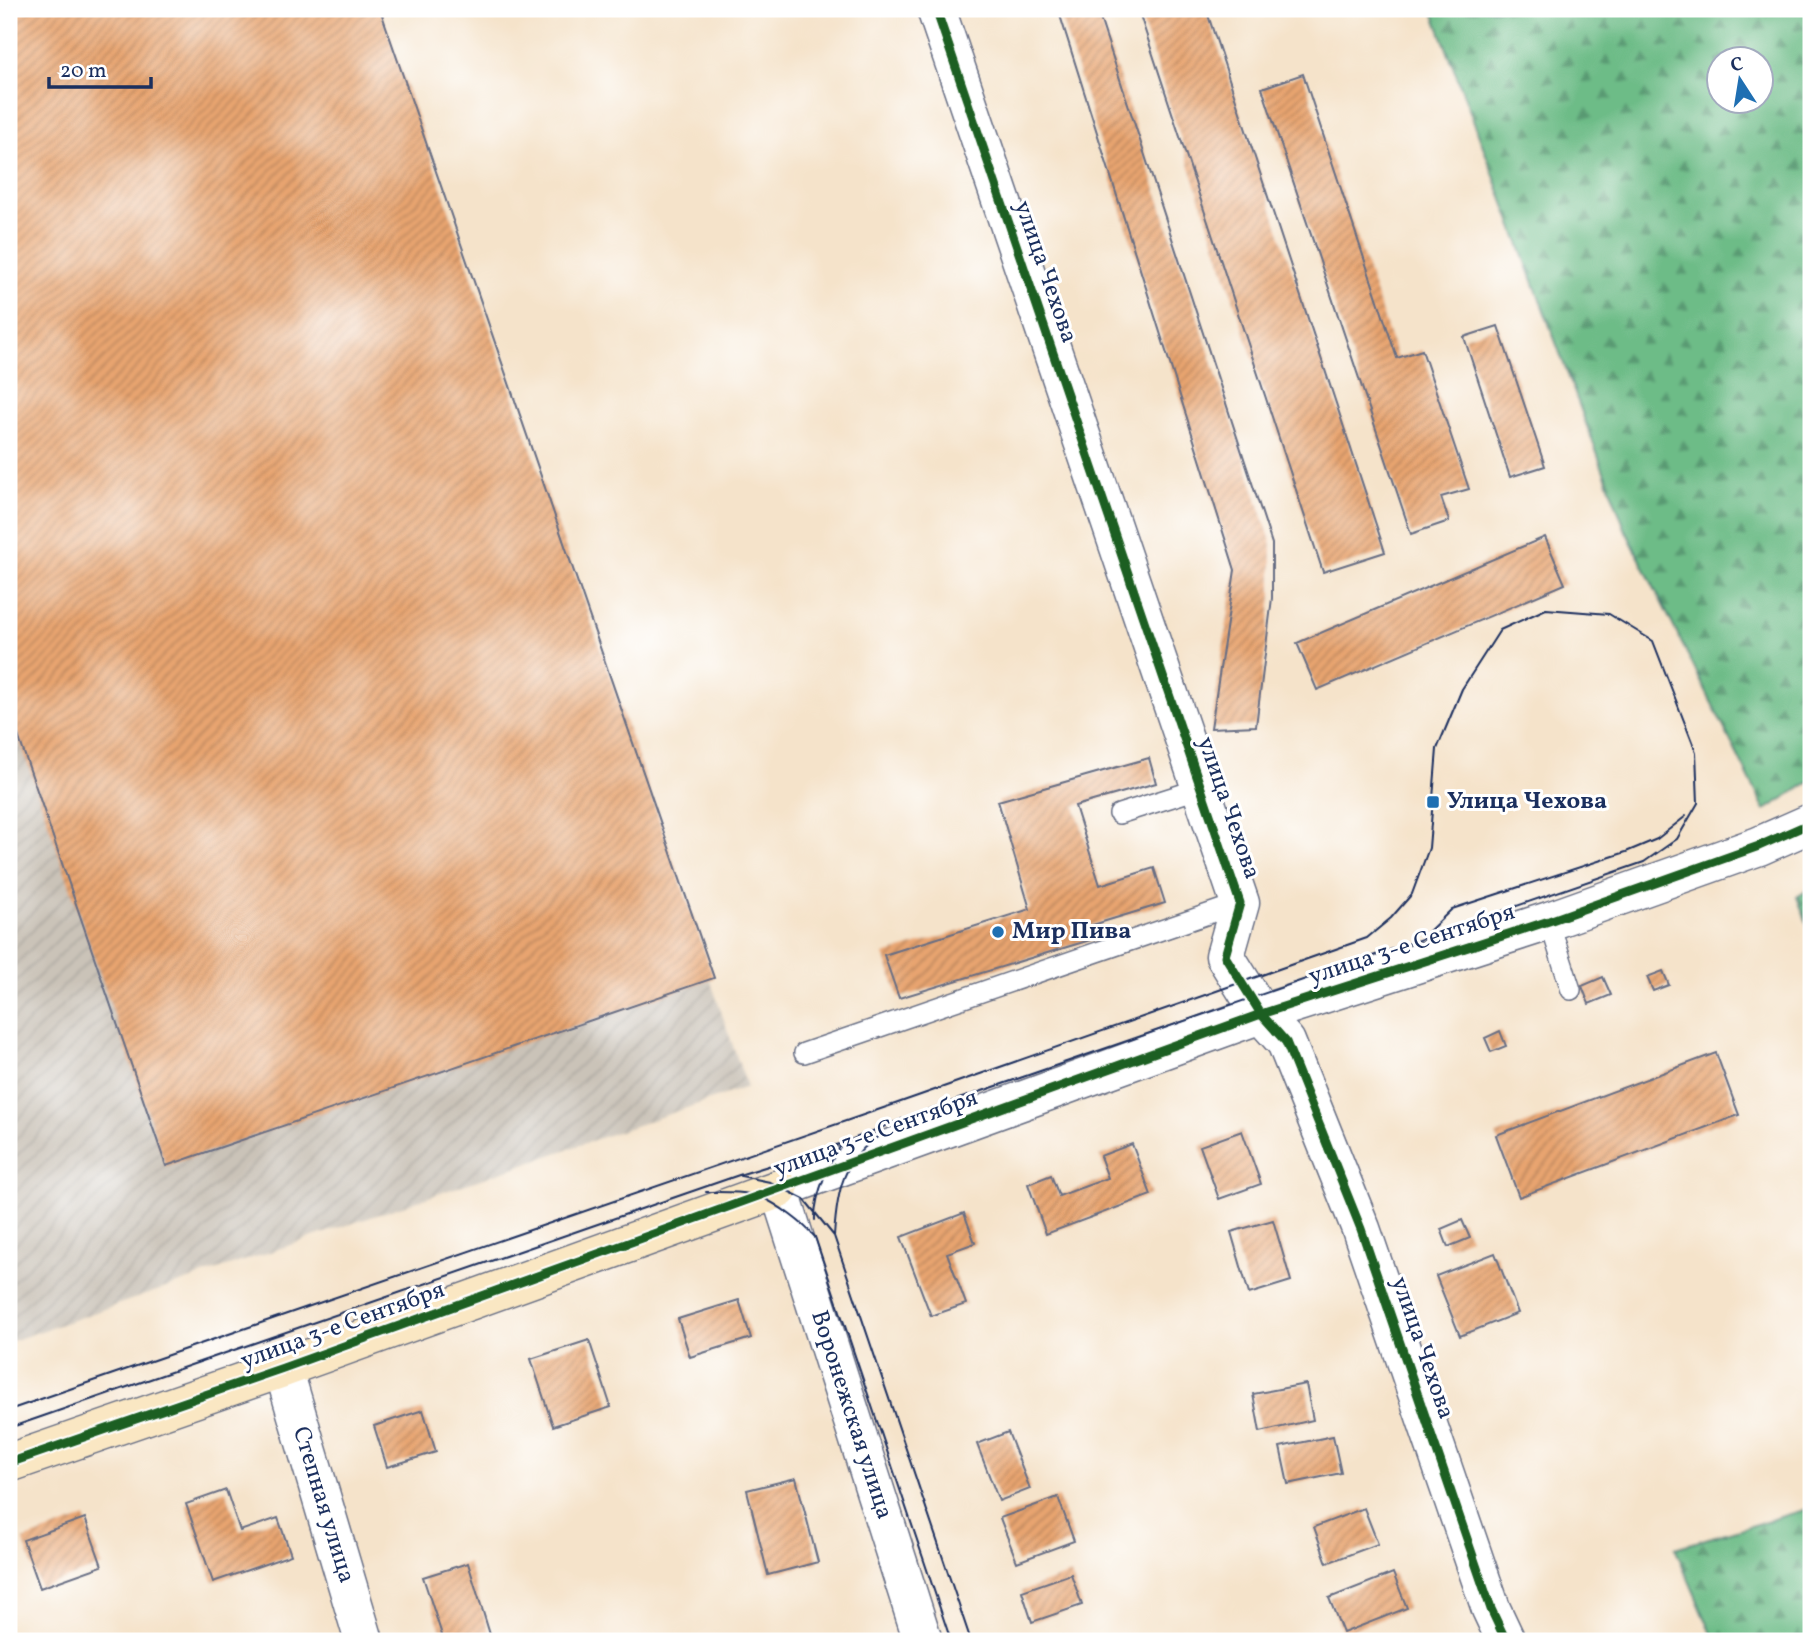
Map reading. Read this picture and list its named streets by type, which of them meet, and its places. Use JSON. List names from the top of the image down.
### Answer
{
  "streets": {
    "street": [
      "улица Чехова",
      "улица 3-е Сентября",
      "Воронежская улица",
      "Степная улица"
    ]
  },
  "crossings": [
    ["улица Чехова", "улица 3-е Сентября"],
    ["улица 3-е Сентября", "Воронежская улица"],
    ["улица 3-е Сентября", "Степная улица"]
  ],
  "places": {
    "transit": ["Улица Чехова"],
    "other": ["Мир Пива"]
  },
  "scale_bar": "20 m",
  "north": "top"
}
